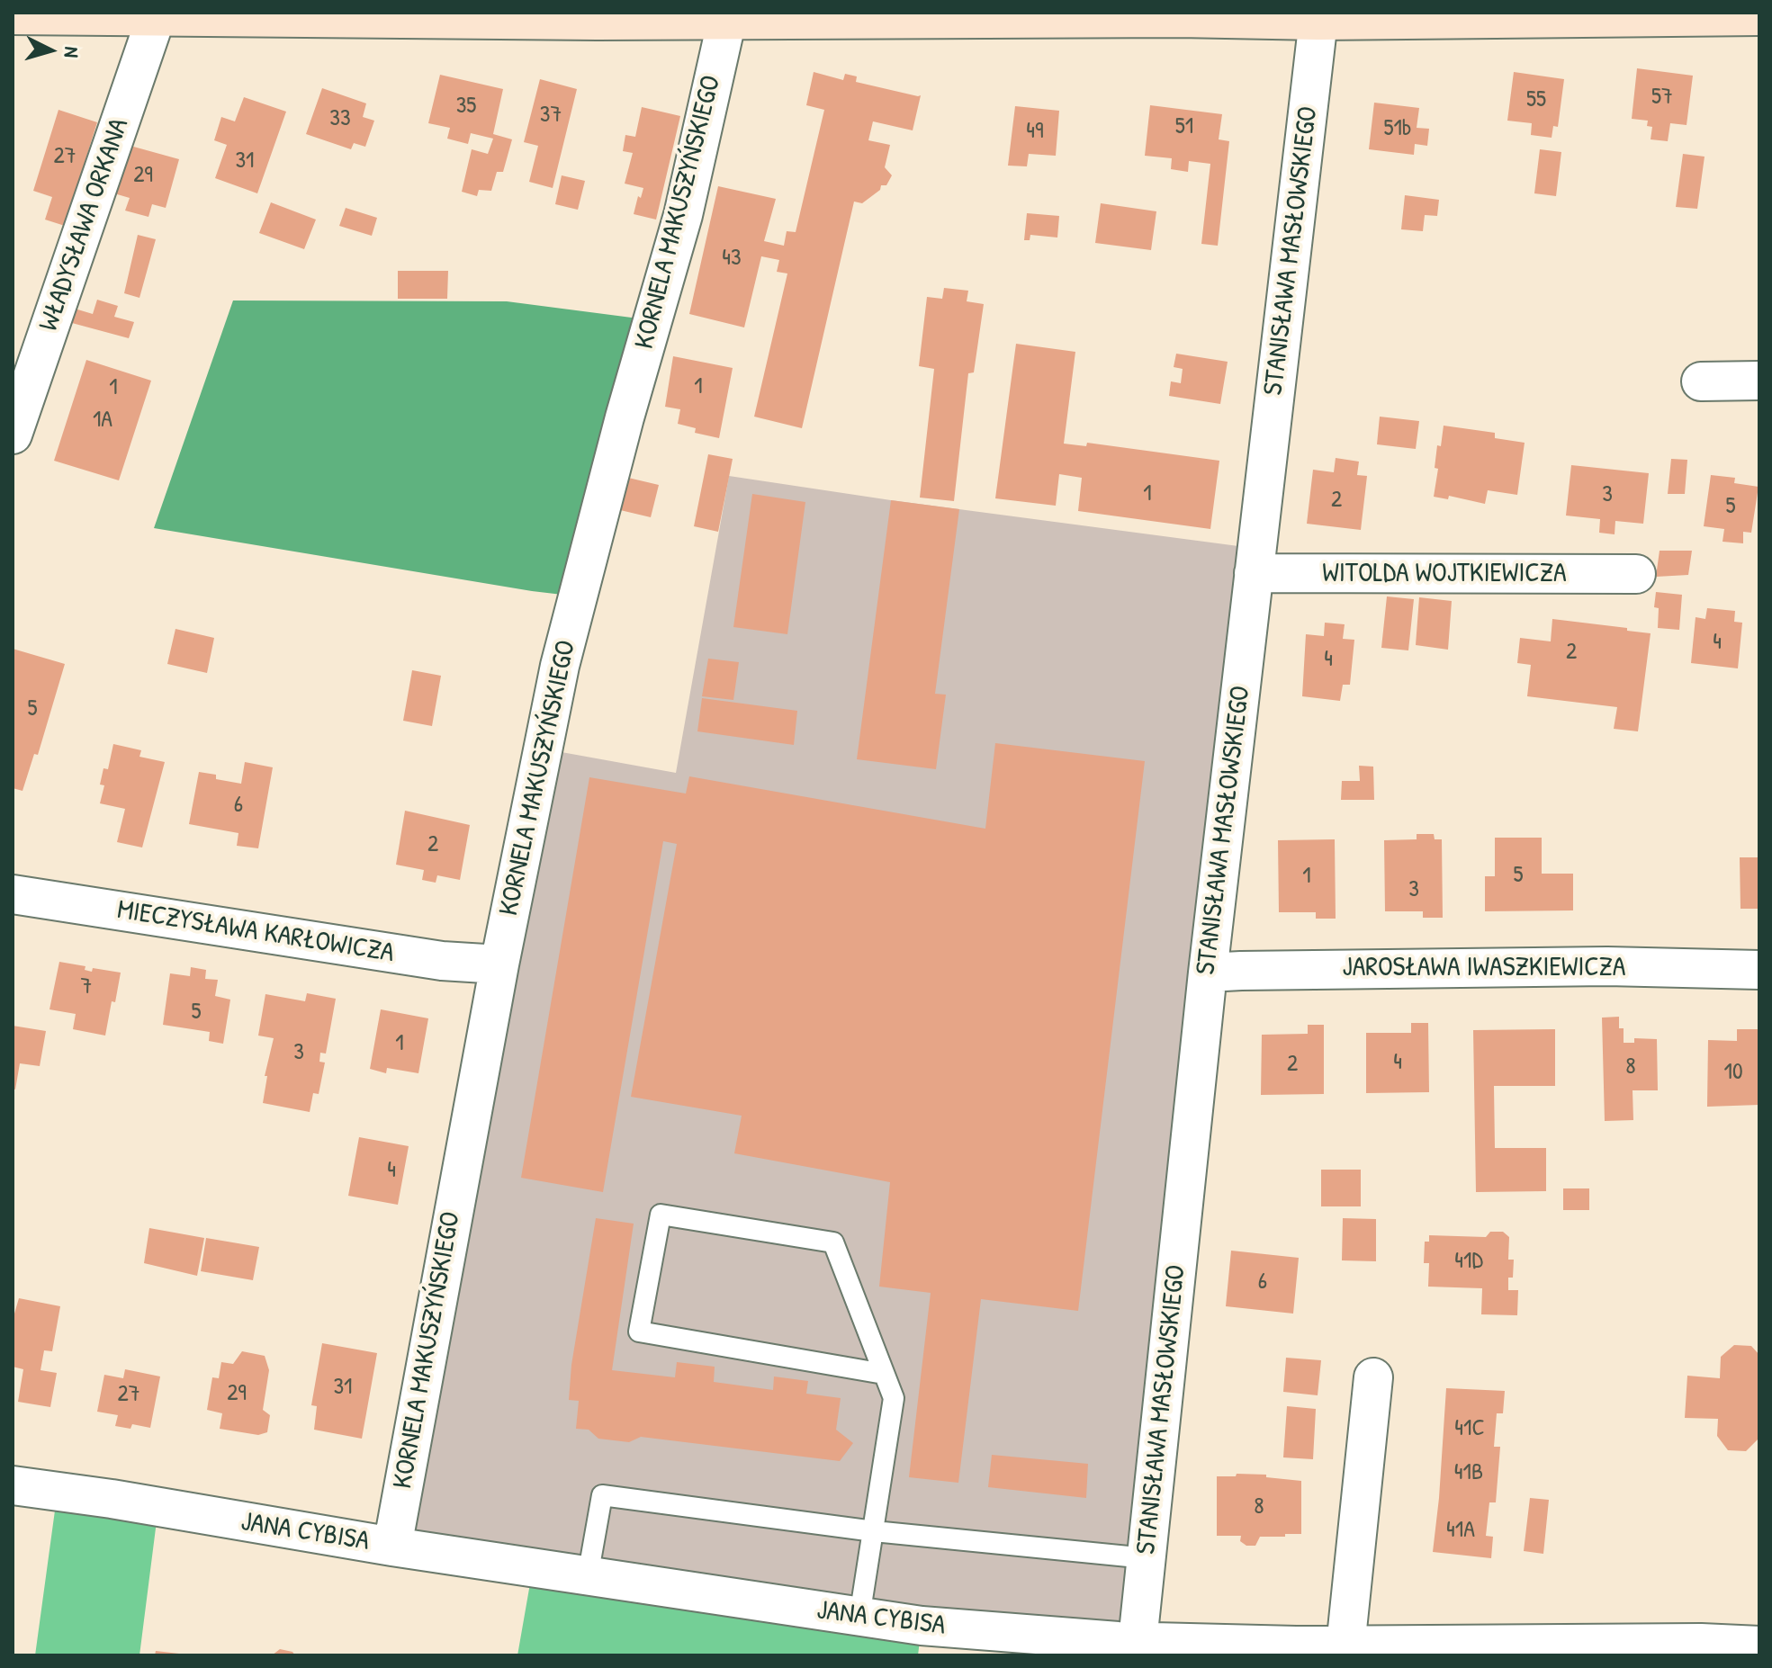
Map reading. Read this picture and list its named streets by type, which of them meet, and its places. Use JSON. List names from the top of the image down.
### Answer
{
  "streets": {
    "street": [
      "KORNELA MAKUSZYŃSKIEGO",
      "WŁADYSŁAWA ORKANA",
      "STANISŁAWA MASŁOWSKIEGO",
      "WITOLDA WOJTKIEWICZA",
      "MIECZYSŁAWA KARŁOWICZA",
      "JAROSŁAWA IWASZKIEWICZA",
      "JANA CYBISA"
    ]
  },
  "crossings": [
    ["KORNELA MAKUSZYŃSKIEGO", "MIECZYSŁAWA KARŁOWICZA"],
    ["KORNELA MAKUSZYŃSKIEGO", "JANA CYBISA"],
    ["STANISŁAWA MASŁOWSKIEGO", "WITOLDA WOJTKIEWICZA"],
    ["STANISŁAWA MASŁOWSKIEGO", "JAROSŁAWA IWASZKIEWICZA"],
    ["STANISŁAWA MASŁOWSKIEGO", "JANA CYBISA"]
  ],
  "house_numbers": [
    "57",
    "55",
    "35",
    "37",
    "33",
    "51",
    "51b",
    "49",
    "27",
    "31",
    "29",
    "43",
    "1",
    "1",
    "1A",
    "1",
    "3",
    "2",
    "5",
    "4",
    "2",
    "4",
    "5",
    "6",
    "2",
    "5",
    "1",
    "3",
    "7",
    "5",
    "1",
    "3",
    "4",
    "2",
    "8",
    "10",
    "4",
    "41D",
    "6",
    "31",
    "29",
    "27",
    "41C",
    "41B",
    "8",
    "41A"
  ],
  "north": "right"
}
